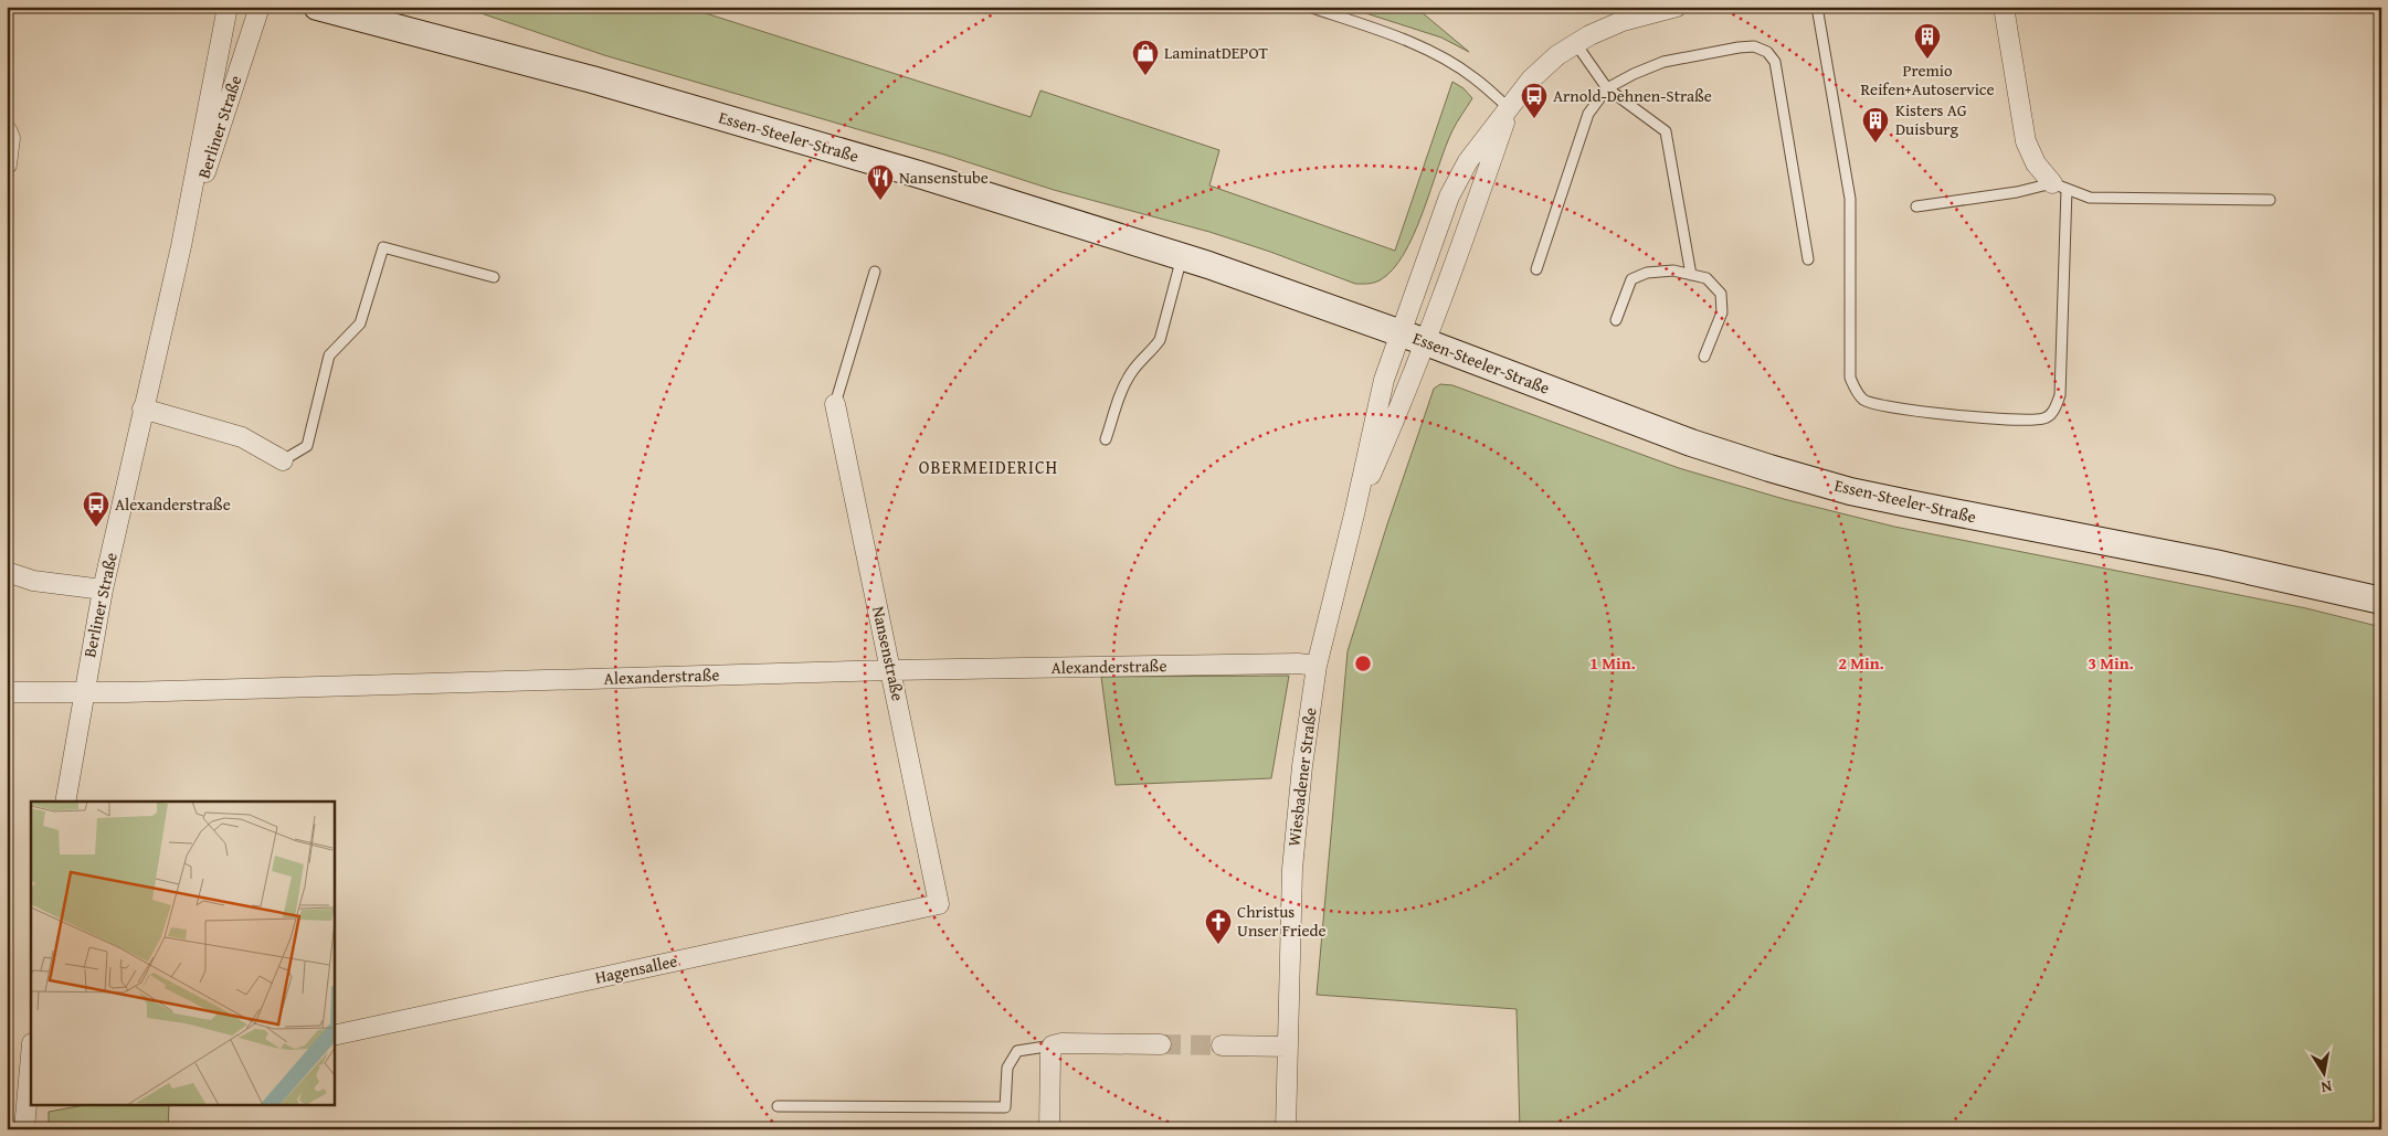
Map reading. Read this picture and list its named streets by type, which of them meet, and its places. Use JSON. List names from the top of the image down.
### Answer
{
  "streets": {
    "main road": ["Essen-Steeler-Straße"],
    "street": [
      "Berliner Straße",
      "Nansenstraße",
      "Alexanderstraße",
      "Wiesbadener Straße",
      "Hagensallee"
    ]
  },
  "crossings": [
    ["Berliner Straße", "Alexanderstraße"],
    ["Essen-Steeler-Straße", "Wiesbadener Straße"],
    ["Nansenstraße", "Alexanderstraße"],
    ["Nansenstraße", "Hagensallee"],
    ["Alexanderstraße", "Wiesbadener Straße"]
  ],
  "districts": ["OBERMEIDERICH"],
  "places": {
    "building": ["Premio Reifen+Autoservice", "Kisters AG Duisburg"],
    "shop": ["LaminatDEPOT"],
    "bus stop": ["Arnold-Dehnen-Straße", "Alexanderstraße"],
    "restaurant": ["Nansenstube"],
    "church": ["Christus Unser Friede"]
  },
  "north": "bottom",
  "rings": ["1 Min.", "2 Min.", "3 Min."]
}
